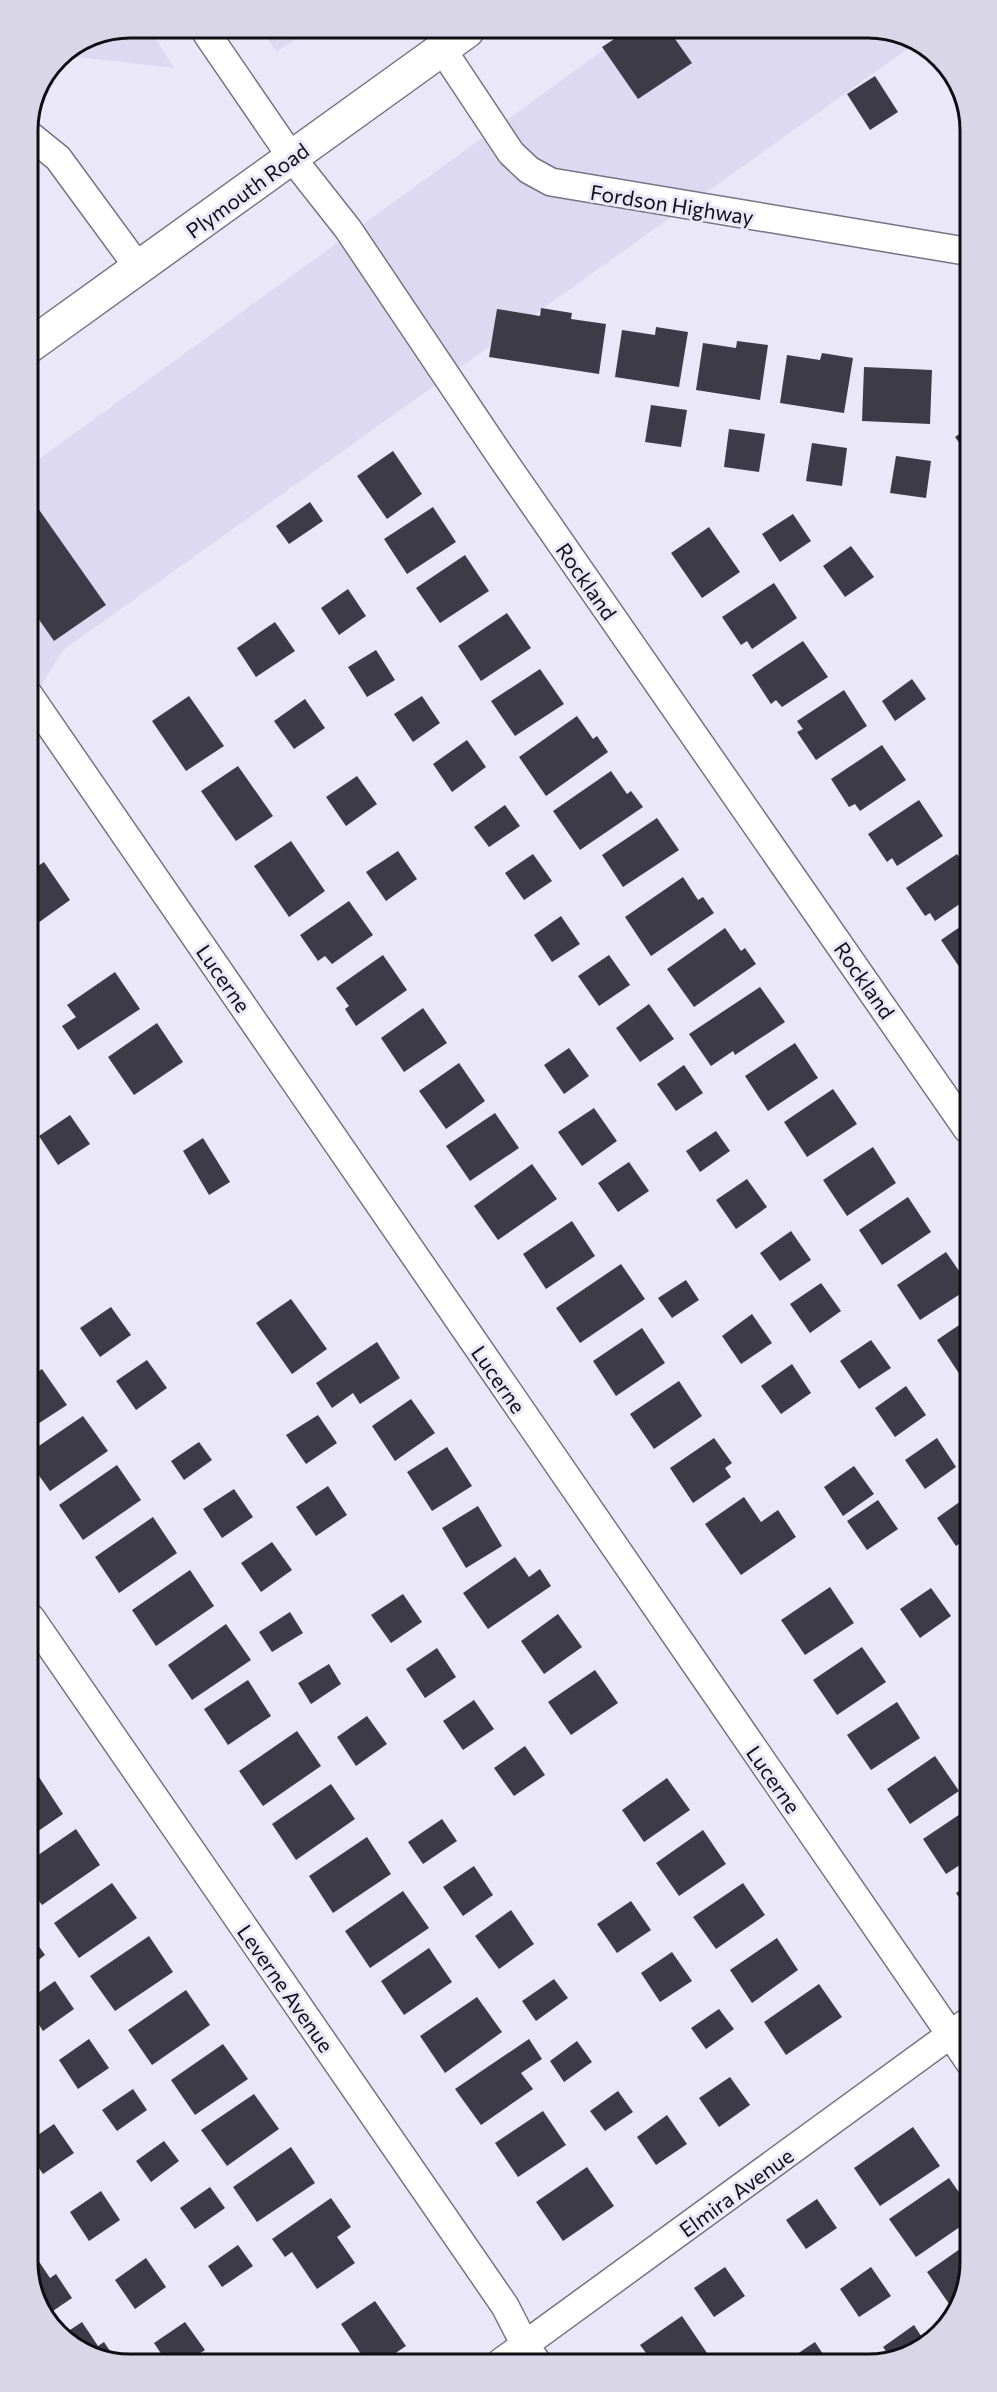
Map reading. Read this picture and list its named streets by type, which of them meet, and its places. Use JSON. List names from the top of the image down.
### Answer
{
  "streets": {
    "main road": ["Plymouth Road"],
    "street": [
      "Fordson Highway",
      "Rockland",
      "Lucerne",
      "Leverne Avenue",
      "Elmira Avenue"
    ]
  },
  "crossings": [
    ["Plymouth Road", "Fordson Highway"],
    ["Plymouth Road", "Rockland"],
    ["Lucerne", "Elmira Avenue"],
    ["Leverne Avenue", "Elmira Avenue"]
  ]
}
